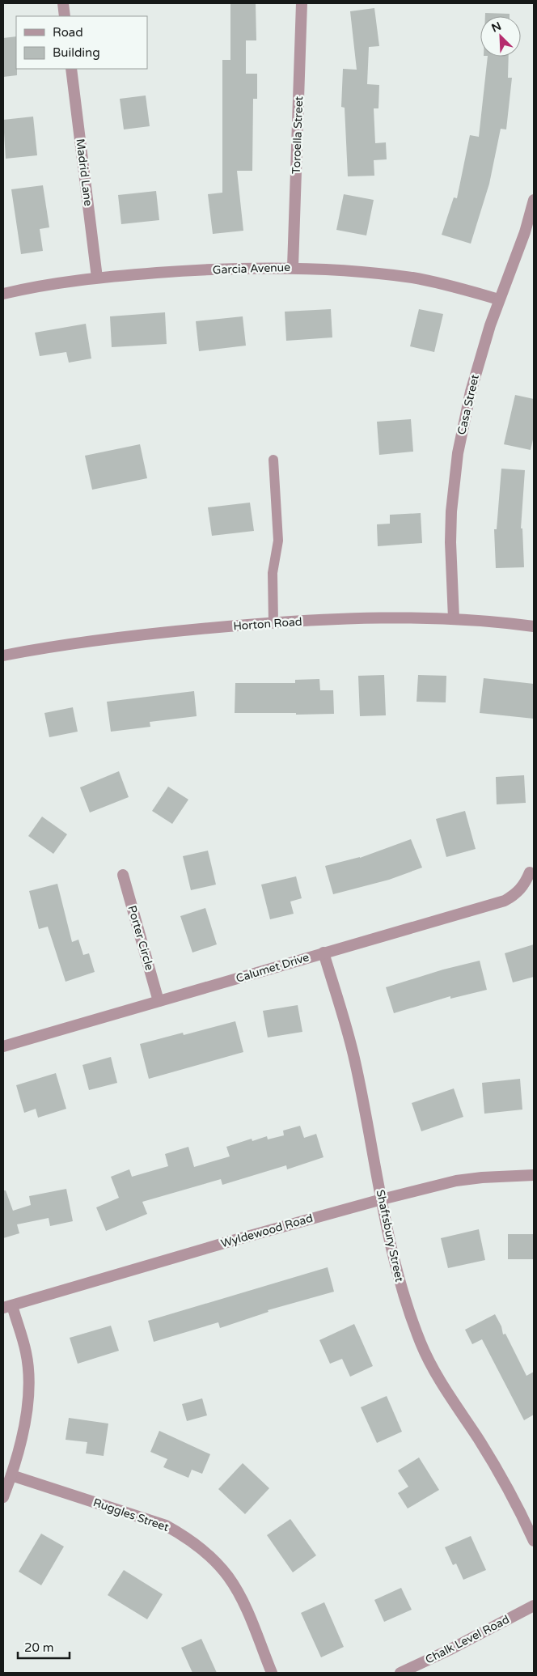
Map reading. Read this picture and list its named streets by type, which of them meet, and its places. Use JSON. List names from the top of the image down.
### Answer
{
  "streets": {
    "street": [
      "Toroella Street",
      "Madrid Lane",
      "Garcia Avenue",
      "Casa Street",
      "Horton Road",
      "Porter Circle",
      "Calumet Drive",
      "Wyldewood Road",
      "Shaftsbury Street",
      "Ruggles Street",
      "Chalk Level Road"
    ]
  },
  "crossings": [
    ["Toroella Street", "Garcia Avenue"],
    ["Madrid Lane", "Garcia Avenue"],
    ["Garcia Avenue", "Casa Street"],
    ["Casa Street", "Horton Road"],
    ["Porter Circle", "Calumet Drive"],
    ["Calumet Drive", "Shaftsbury Street"],
    ["Wyldewood Road", "Shaftsbury Street"]
  ],
  "legend": ["Road", "Building"],
  "scale_bar": "20 m",
  "north": "top left"
}
